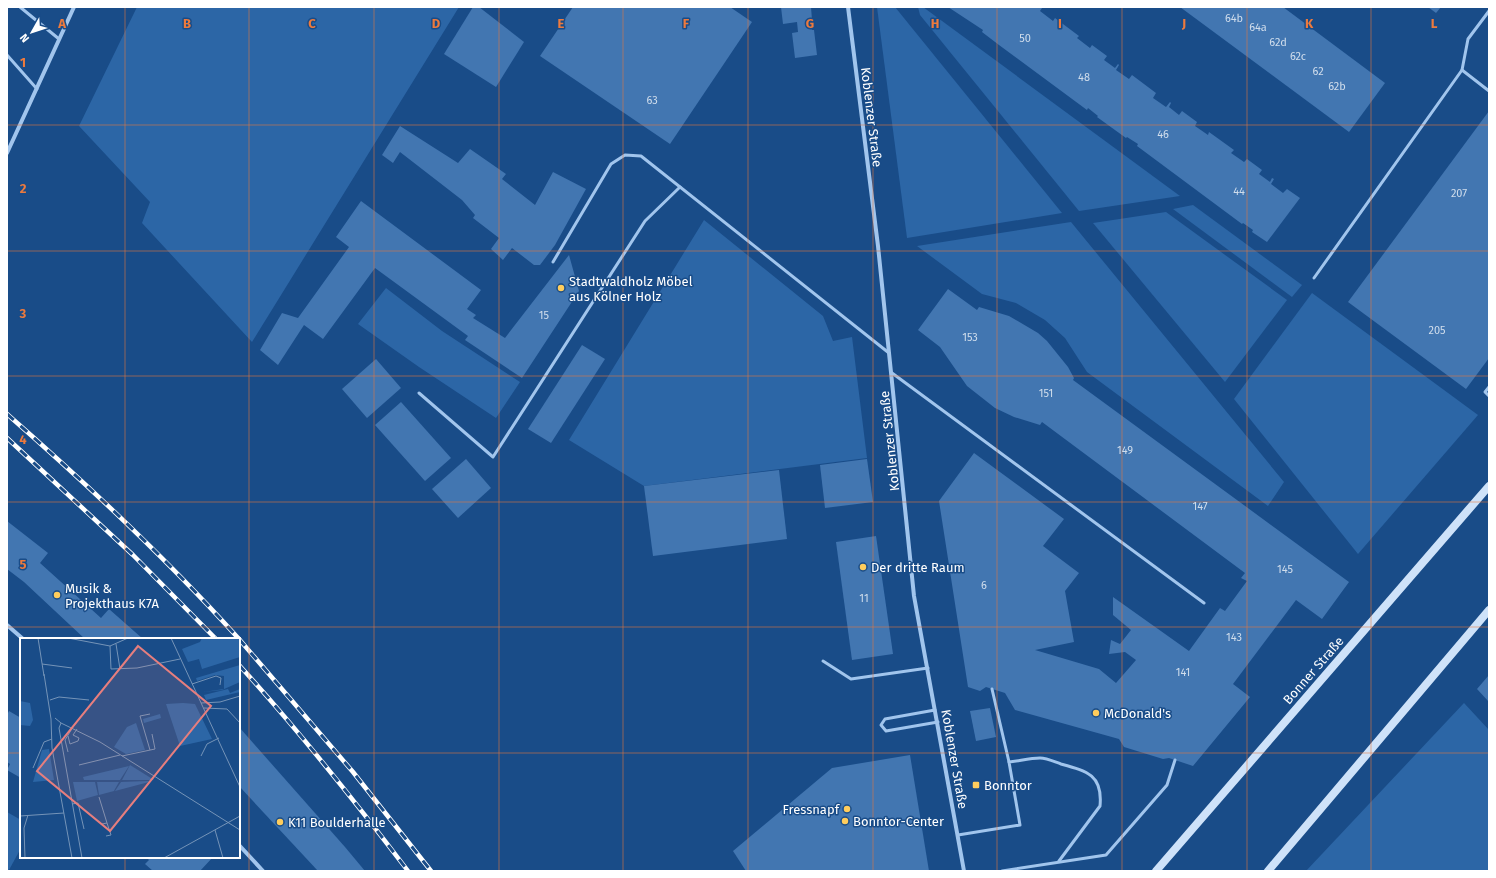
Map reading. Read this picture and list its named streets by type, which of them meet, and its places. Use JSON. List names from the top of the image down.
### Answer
{
  "streets": {
    "main road": ["Bonner Straße"],
    "street": ["Koblenzer Straße"]
  },
  "places": {
    "other": [
      "Stadtwaldholz Möbel aus Kölner Holz",
      "Der dritte Raum",
      "Musik & Projekthaus K7A",
      "McDonald's",
      "Fressnapf",
      "Bonntor-Center",
      "K11 Boulderhalle"
    ],
    "transit": ["Bonntor"]
  },
  "house_numbers": [
    "64b",
    "64a",
    "50",
    "62d",
    "62c",
    "62",
    "48",
    "62b",
    "63",
    "46",
    "44",
    "207",
    "15",
    "205",
    "153",
    "151",
    "149",
    "147",
    "145",
    "6",
    "11",
    "143",
    "141"
  ],
  "north": "bottom left",
  "grid": {
    "columns": [
      "A",
      "B",
      "C",
      "D",
      "E",
      "F",
      "G",
      "H",
      "I",
      "J",
      "K",
      "L"
    ],
    "rows": [
      "1",
      "2",
      "3",
      "4",
      "5"
    ]
  }
}
